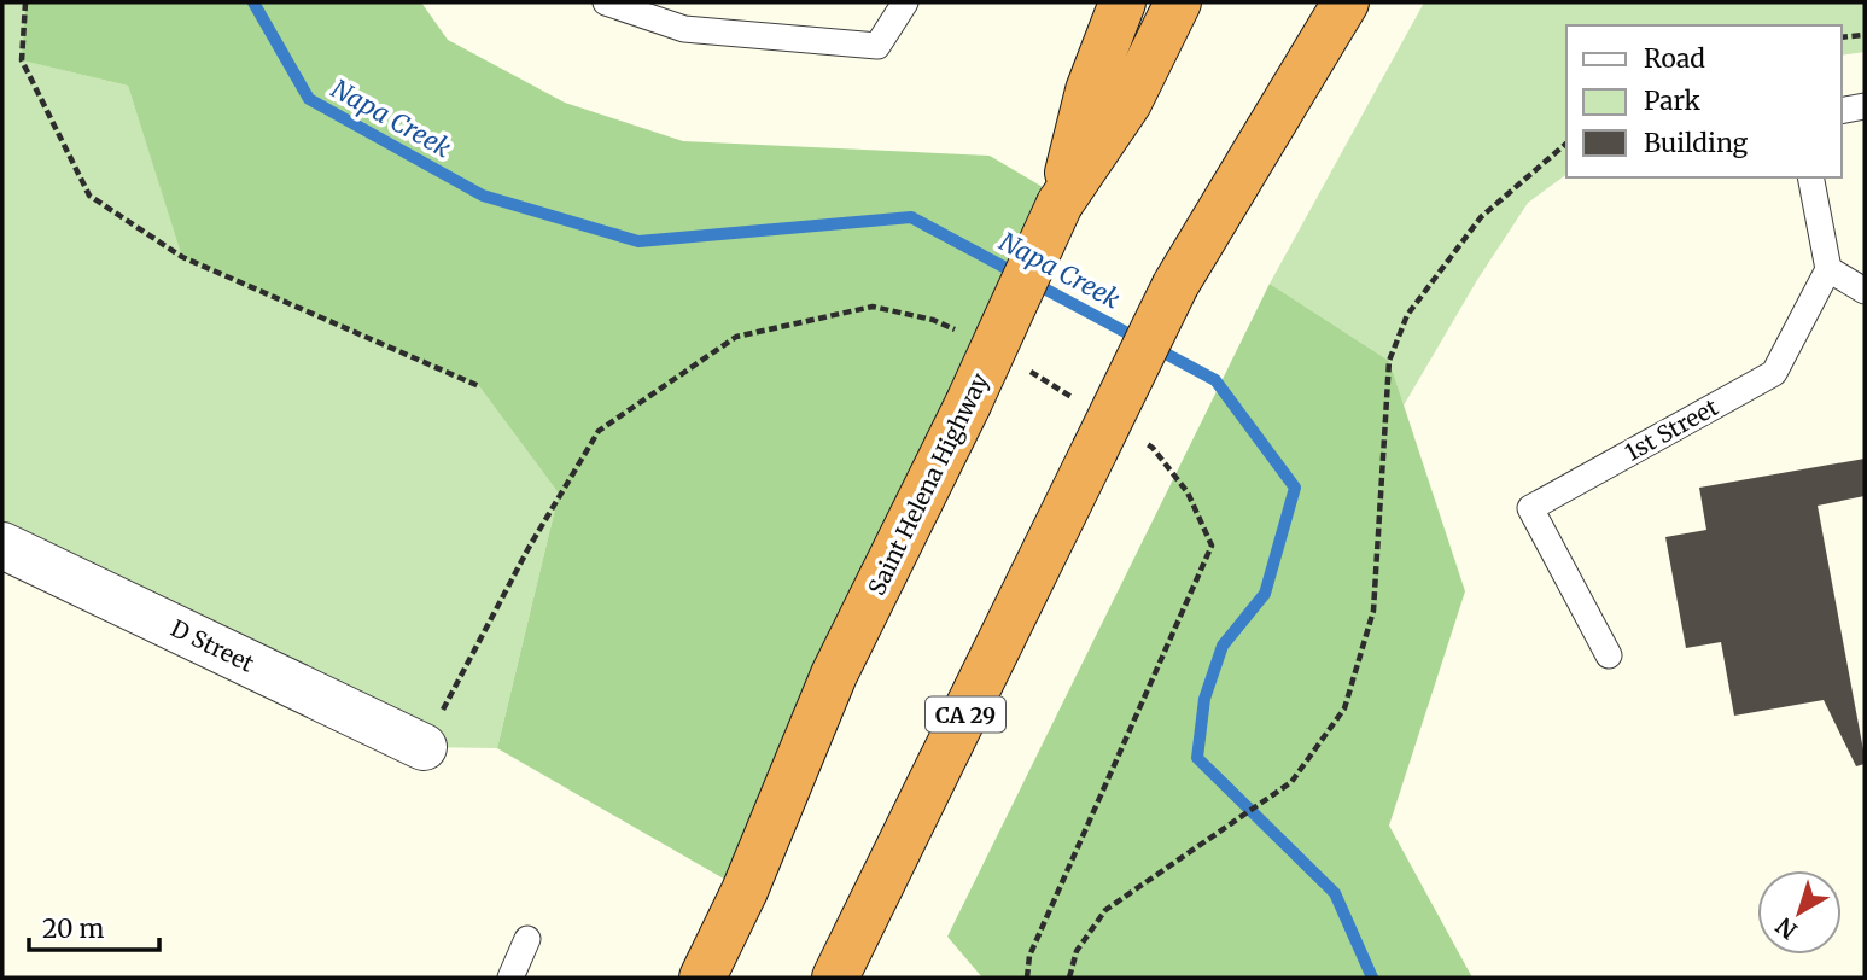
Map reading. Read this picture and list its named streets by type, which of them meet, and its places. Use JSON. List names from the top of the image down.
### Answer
{
  "streets": {
    "highway": ["Saint Helena Highway", "CA 29"],
    "street": ["D Street"],
    "lane": ["1st Street"]
  },
  "water": ["Napa Creek"],
  "legend": ["Road", "Park", "Building"],
  "scale_bar": "20 m",
  "north": "bottom left"
}
